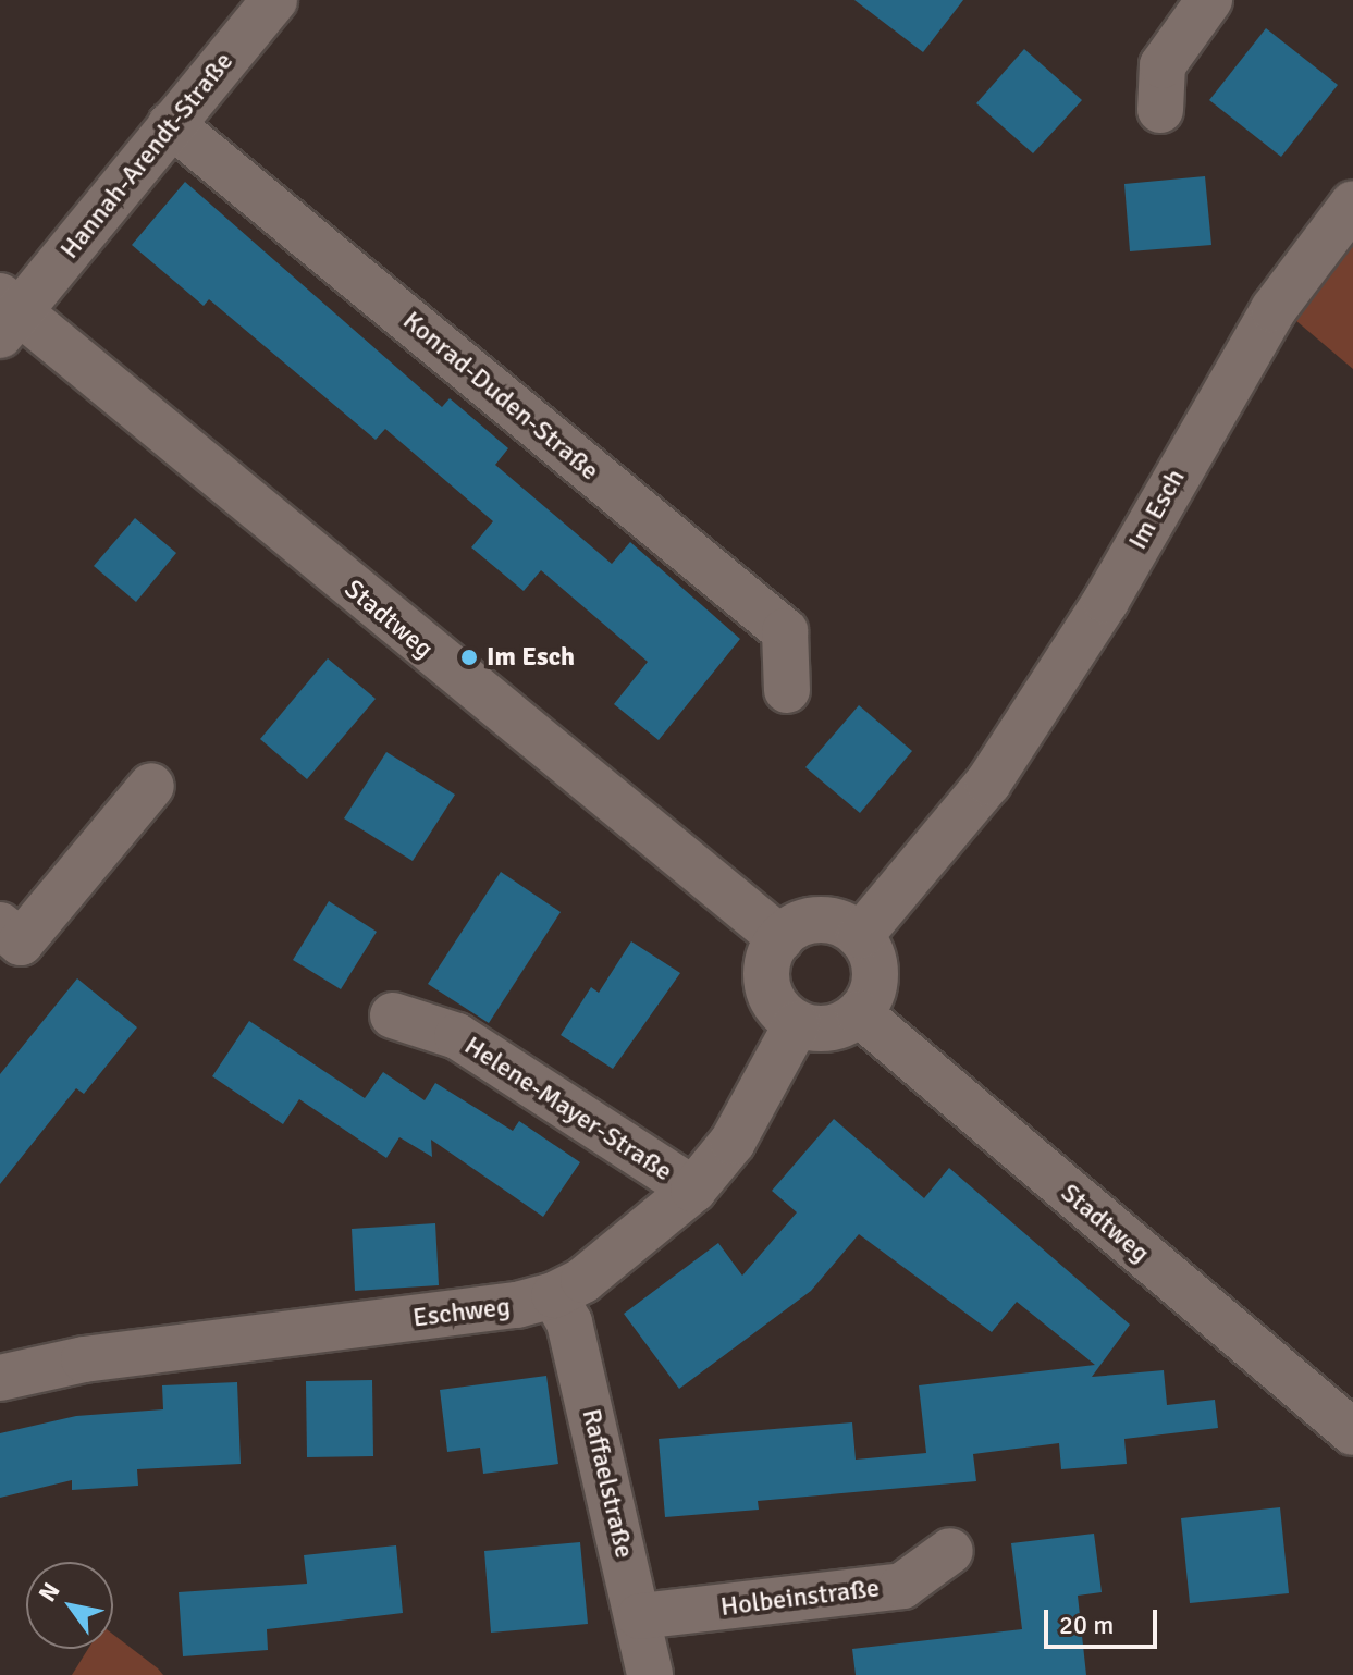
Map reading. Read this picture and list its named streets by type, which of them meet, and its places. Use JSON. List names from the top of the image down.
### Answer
{
  "streets": {
    "street": [
      "Hannah-Arendt-Straße",
      "Konrad-Duden-Straße",
      "Im Esch",
      "Stadtweg",
      "Helene-Mayer-Straße",
      "Eschweg",
      "Raffaelstraße",
      "Holbeinstraße"
    ]
  },
  "crossings": [
    ["Hannah-Arendt-Straße", "Konrad-Duden-Straße"],
    ["Hannah-Arendt-Straße", "Stadtweg"],
    ["Im Esch", "Stadtweg"],
    ["Im Esch", "Eschweg"],
    ["Stadtweg", "Eschweg"],
    ["Helene-Mayer-Straße", "Eschweg"],
    ["Eschweg", "Raffaelstraße"],
    ["Raffaelstraße", "Holbeinstraße"]
  ],
  "places": ["Im Esch"],
  "scale_bar": "20 m",
  "north": "top left"
}
